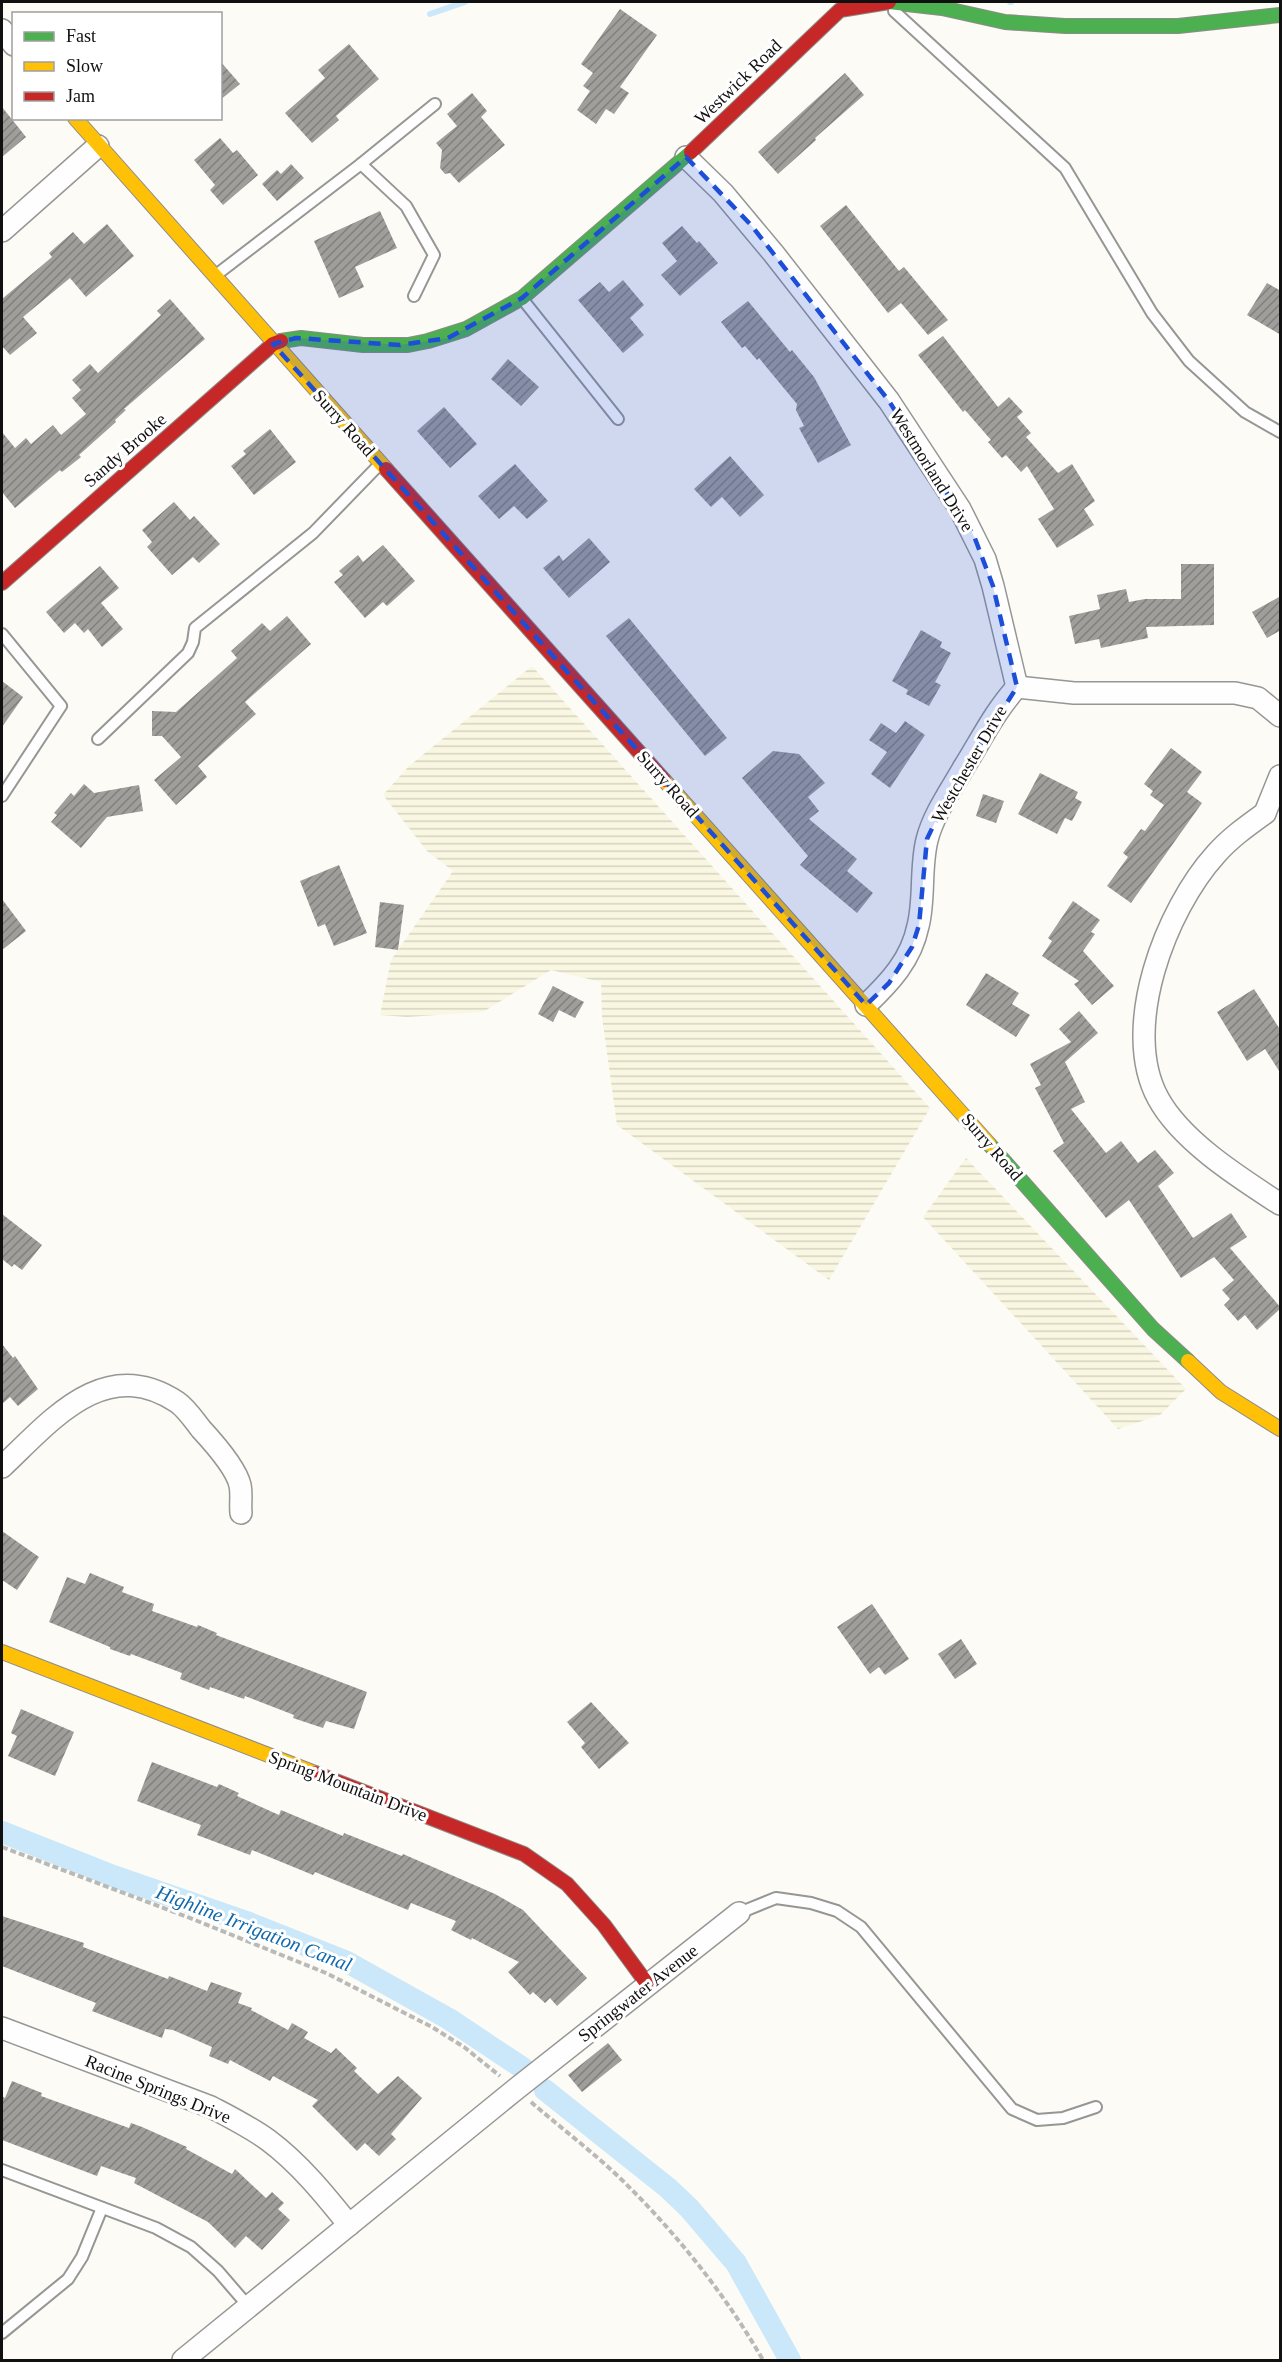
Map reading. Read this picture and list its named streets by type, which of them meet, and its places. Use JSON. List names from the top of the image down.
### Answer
{
  "streets": {
    "street": [
      "Westwick Road",
      "Surry Road",
      "Sandy Brooke",
      "Westmorland Drive",
      "Westchester Drive",
      "Spring Mountain Drive",
      "Springwater Avenue",
      "Racine Springs Drive"
    ]
  },
  "crossings": [
    ["Westwick Road", "Surry Road"],
    ["Westwick Road", "Sandy Brooke"],
    ["Westwick Road", "Westmorland Drive"],
    ["Surry Road", "Sandy Brooke"],
    ["Surry Road", "Westchester Drive"],
    ["Westmorland Drive", "Westchester Drive"],
    ["Spring Mountain Drive", "Springwater Avenue"],
    ["Springwater Avenue", "Racine Springs Drive"]
  ],
  "water": ["Highline Irrigation Canal"],
  "legend": ["Fast", "Slow", "Jam"]
}
